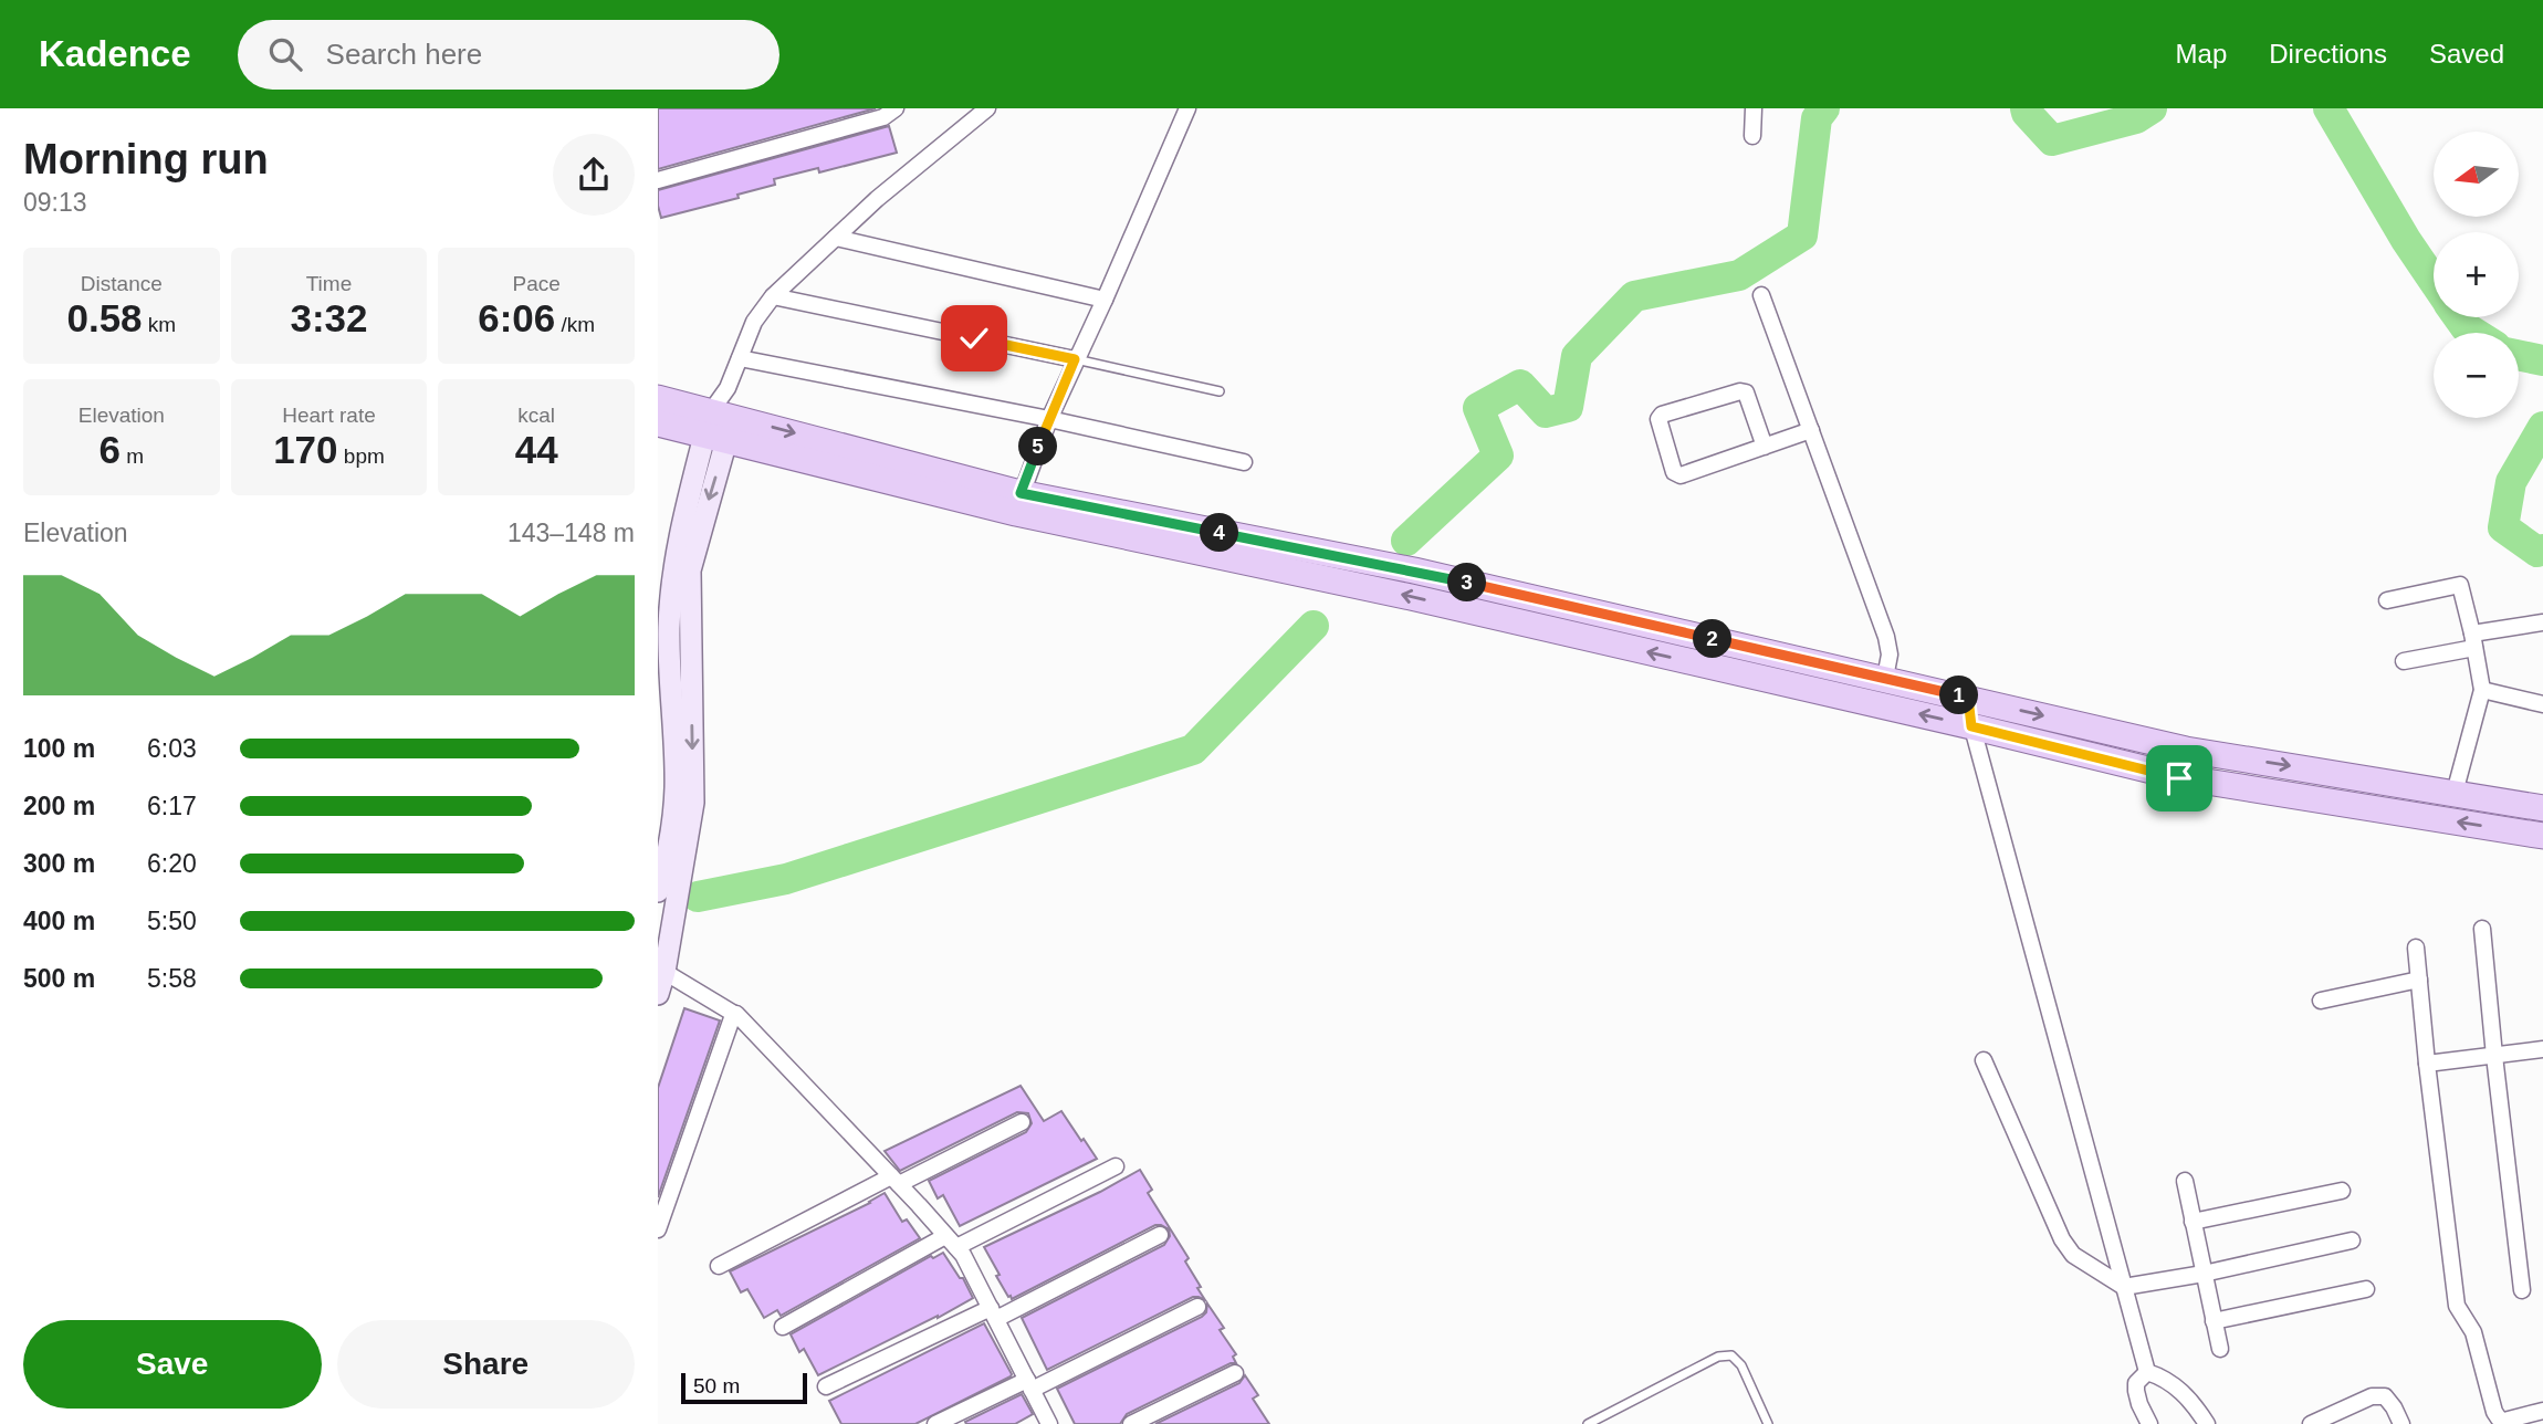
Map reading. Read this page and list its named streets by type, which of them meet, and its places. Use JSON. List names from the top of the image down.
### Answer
{
  "scale_bar": "50 m",
  "north": "left",
  "page": {
    "header": "Kadence",
    "search": "Search here",
    "nav": ["Map", "Directions", "Saved"],
    "heading": ["Morning run", "09:13"],
    "map_buttons": ["+", "−"],
    "stats": [
      ["Distance", "0.58 km"],
      ["Time", "3:32"],
      ["Pace", "6:06 /km"],
      ["Elevation", "6 m"],
      ["Heart rate", "170 bpm"],
      ["kcal", "44"]
    ],
    "pins": [
      "5",
      "4",
      "3",
      "2",
      "1"
    ],
    "chart": ["Elevation", "143–148 m"],
    "list": [
      {
        "name": "100 m",
        "note": "6:03"
      },
      {
        "name": "200 m",
        "note": "6:17"
      },
      {
        "name": "300 m",
        "note": "6:20"
      },
      {
        "name": "400 m",
        "note": "5:50"
      },
      {
        "name": "500 m",
        "note": "5:58"
      }
    ],
    "buttons": ["Save", "Share"],
    "scale": "50 m"
  }
}
